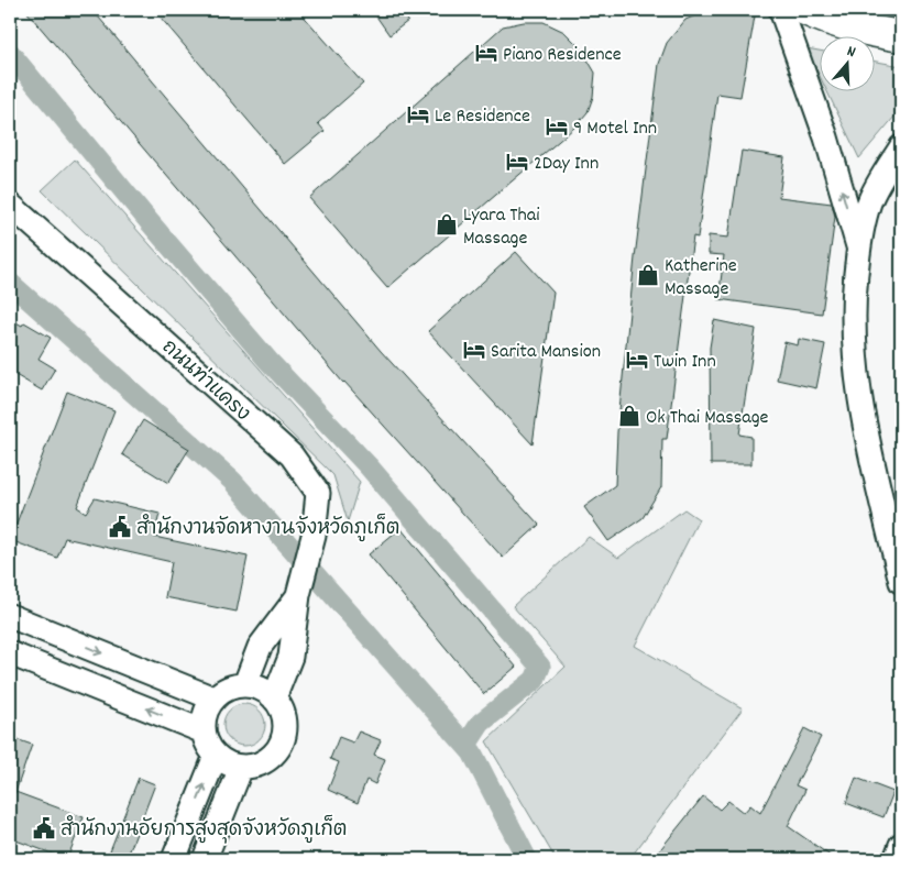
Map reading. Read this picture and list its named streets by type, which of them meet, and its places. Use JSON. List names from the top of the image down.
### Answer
{
  "streets": {
    "street": ["ถนนท่าแครง"]
  },
  "places": {
    "hotel": [
      "Piano Residence",
      "Le Residence",
      "9 Motel Inn",
      "2Day Inn",
      "Sarita Mansion",
      "Twin Inn"
    ],
    "shop": ["Lyara Thai Massage", "Katherine Massage", "Ok Thai Massage"],
    "public building": ["สำนักงานจัดหางานจังหวัดภูเก็ต", "สำนักงานอัยการสูงสุดจังหวัดภูเก็ต"]
  },
  "north": "top"
}
